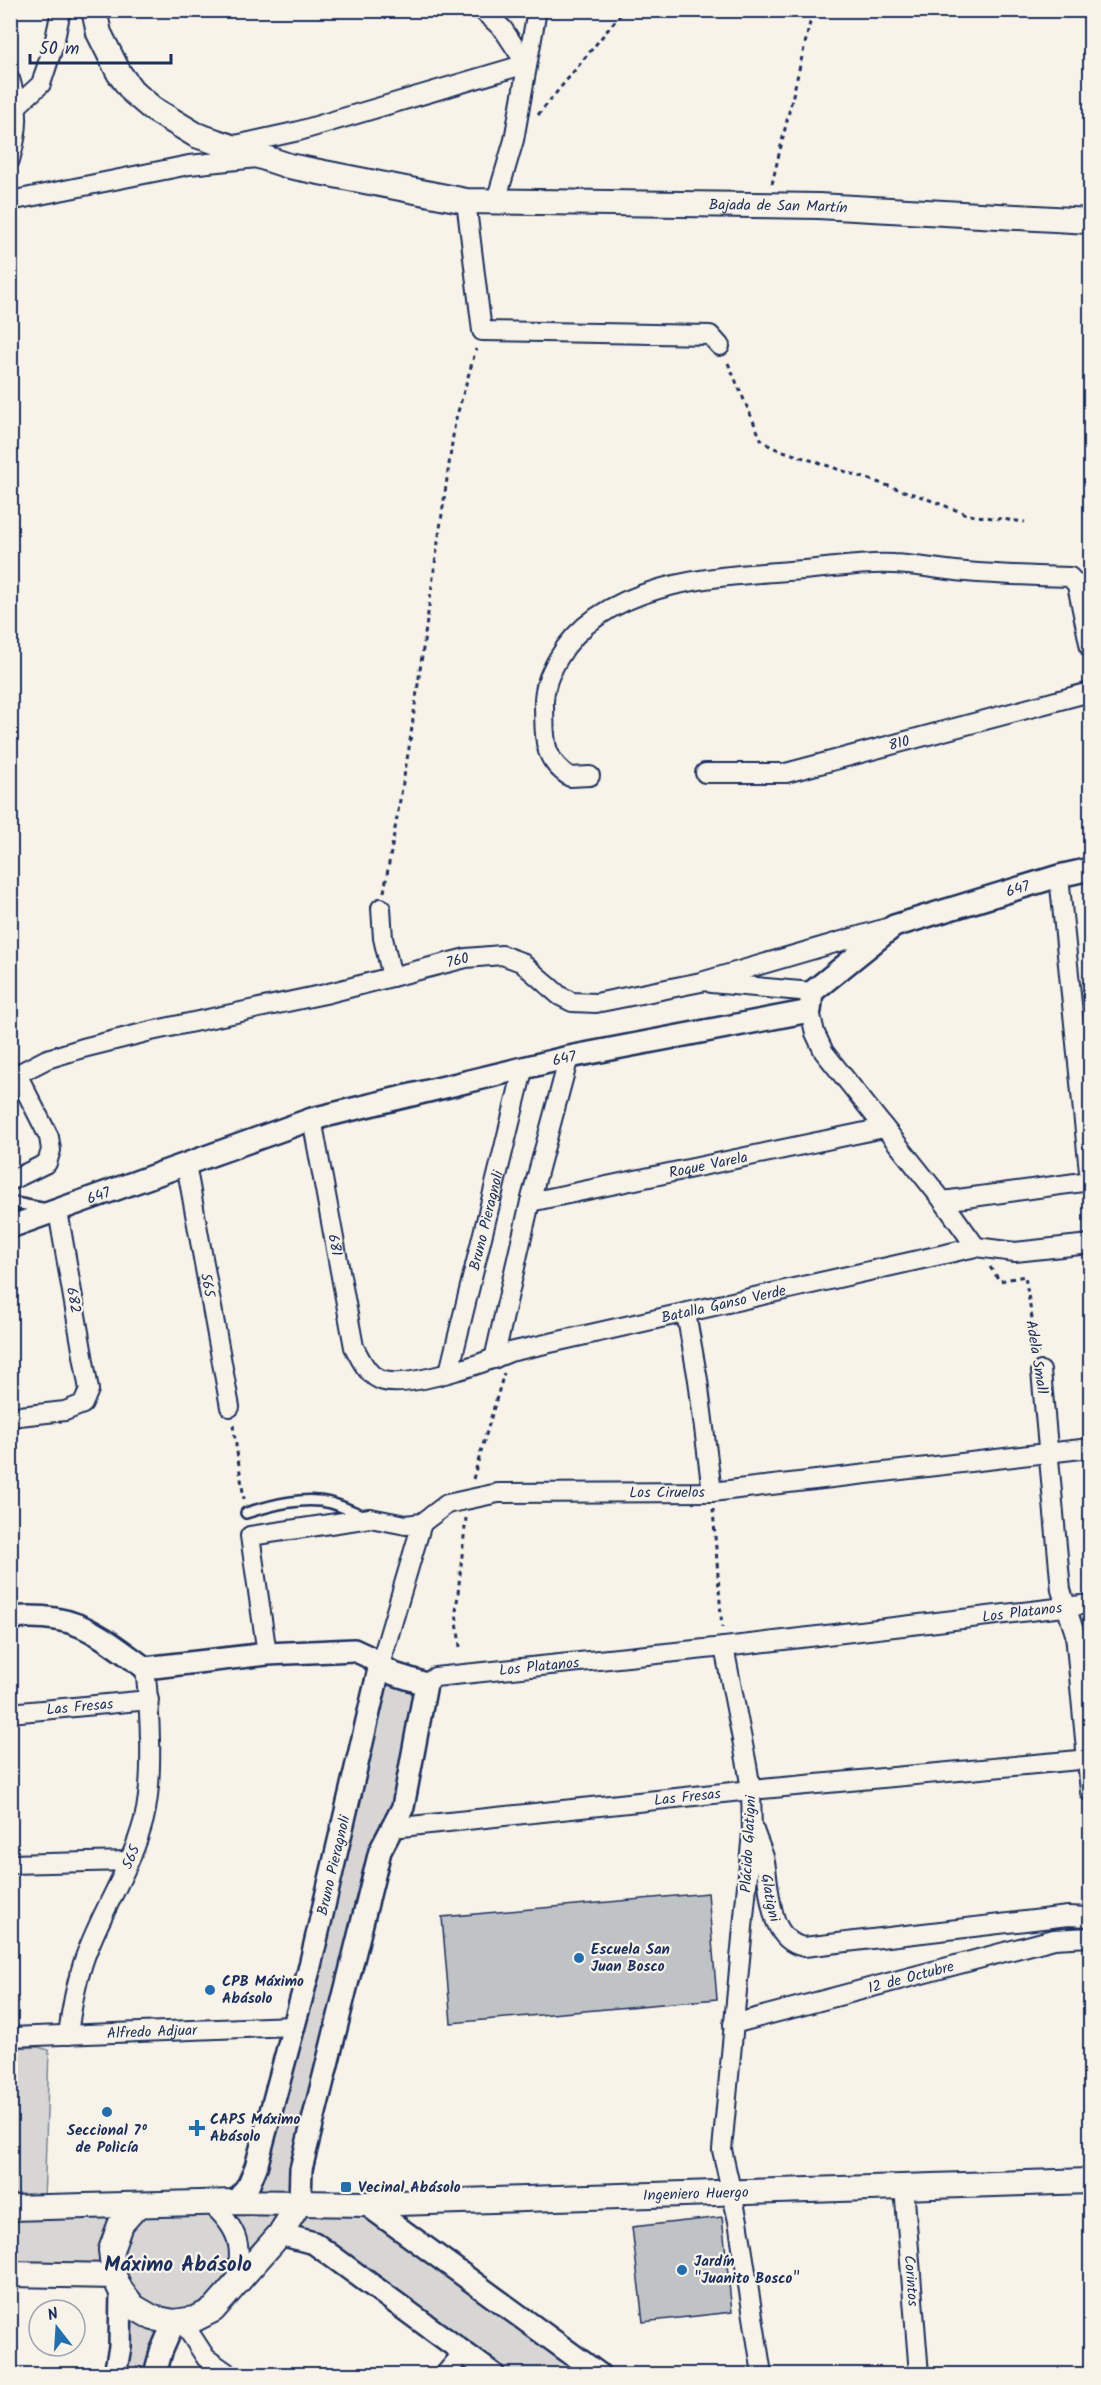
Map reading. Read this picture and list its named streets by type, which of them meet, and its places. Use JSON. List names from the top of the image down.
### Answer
{
  "streets": {
    "main road": ["Bajada de San Martín", "Ingeniero Huergo"],
    "street": [
      "810",
      "647",
      "760",
      "Roque Varela",
      "Bruno Pieragnoli",
      "681",
      "565",
      "682",
      "Batalla Ganso Verde",
      "Adela Small",
      "Los Ciruelos",
      "Los Platanos",
      "Las Fresas",
      "Plácido Glatigni",
      "Glatigni",
      "12 de Octubre",
      "Alfredo Adjuar",
      "Corintos"
    ]
  },
  "crossings": [
    ["647", "760"],
    ["647", "Bruno Pieragnoli"],
    ["647", "681"],
    ["647", "565"],
    ["647", "682"],
    ["Bruno Pieragnoli", "Batalla Ganso Verde"],
    ["Bruno Pieragnoli", "Los Ciruelos"],
    ["Bruno Pieragnoli", "Alfredo Adjuar"],
    ["Bruno Pieragnoli", "Ingeniero Huergo"],
    ["681", "Batalla Ganso Verde"],
    ["565", "Las Fresas"],
    ["565", "Alfredo Adjuar"],
    ["Batalla Ganso Verde", "Adela Small"],
    ["Adela Small", "Los Ciruelos"],
    ["Adela Small", "Los Platanos"],
    ["Adela Small", "Las Fresas"],
    ["Los Platanos", "Plácido Glatigni"],
    ["Las Fresas", "Plácido Glatigni"],
    ["Plácido Glatigni", "Glatigni"],
    ["Plácido Glatigni", "12 de Octubre"],
    ["Plácido Glatigni", "Ingeniero Huergo"],
    ["Ingeniero Huergo", "Corintos"]
  ],
  "districts": ["Máximo Abásolo"],
  "places": {
    "other": [
      "Escuela San Juan Bosco",
      "CPB Máximo Abásolo",
      "Seccional 7º de Policía",
      "Jardín \"Juanito Bosco\""
    ],
    "health": ["CAPS Máximo Abásolo"],
    "transit": ["Vecinal Abásolo"]
  },
  "scale_bar": "50 m",
  "north": "top"
}
